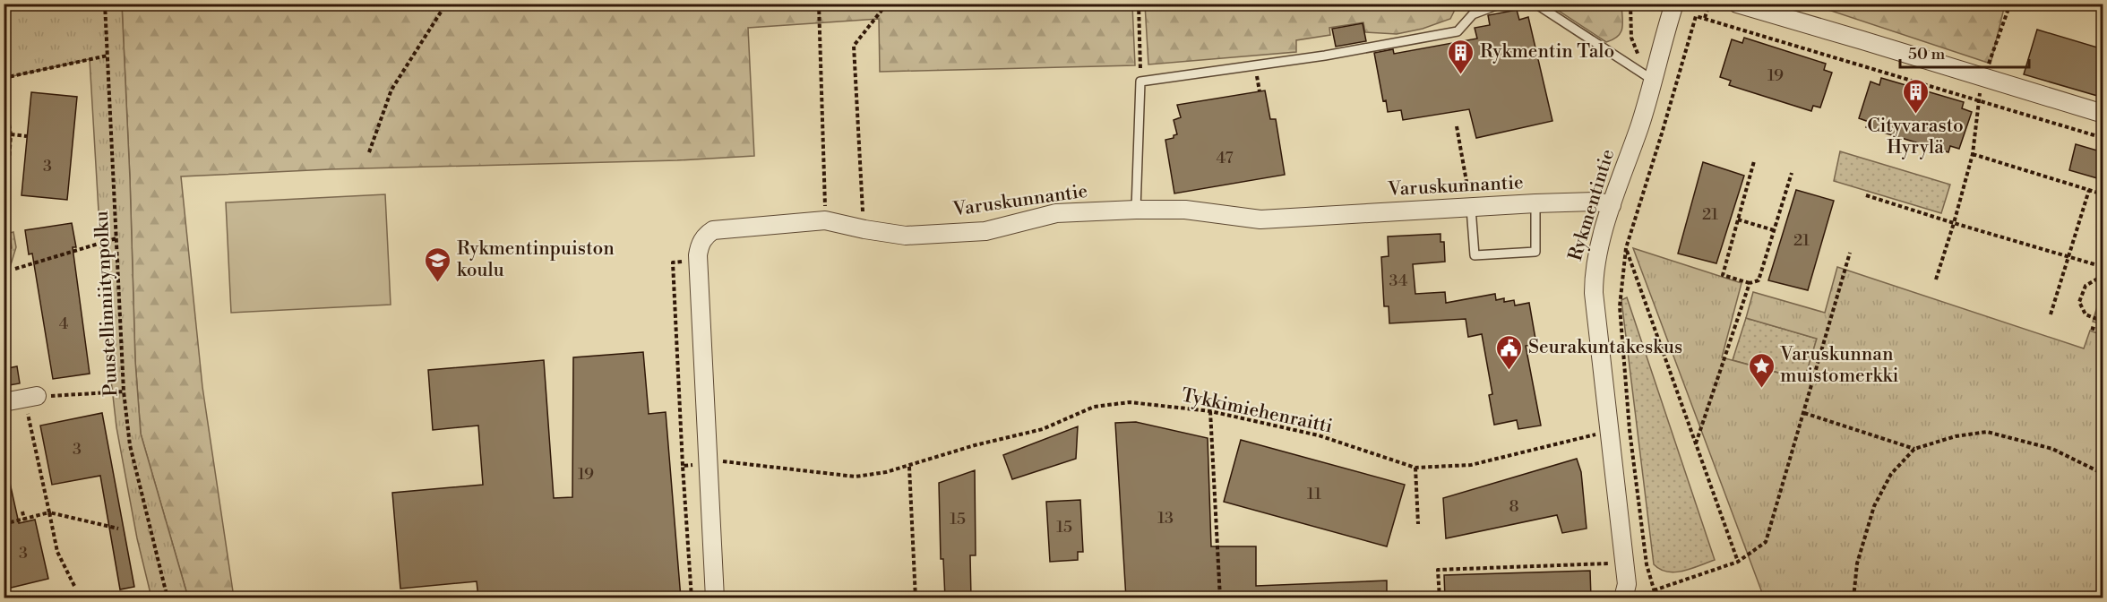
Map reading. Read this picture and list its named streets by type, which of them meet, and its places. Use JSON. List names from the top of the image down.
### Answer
{
  "streets": {
    "street": ["Varuskunnantie", "Rykmentintie"],
    "path": ["Puustellinniitynpolku", "Tykkimiehenraitti"]
  },
  "crossings": [
    ["Varuskunnantie", "Rykmentintie"],
    ["Varuskunnantie", "Tykkimiehenraitti"]
  ],
  "places": {
    "building": ["Rykmentin Talo", "Cityvarasto Hyrylä"],
    "school or university": ["Rykmentinpuiston koulu"],
    "public building": ["Seurakuntakeskus"],
    "place": ["Varuskunnan muistomerkki"]
  },
  "house_numbers": [
    "19",
    "47",
    "3",
    "21",
    "21",
    "34",
    "4",
    "3",
    "19",
    "11",
    "8",
    "13",
    "15",
    "15",
    "3"
  ],
  "scale_bar": "50 m"
}
